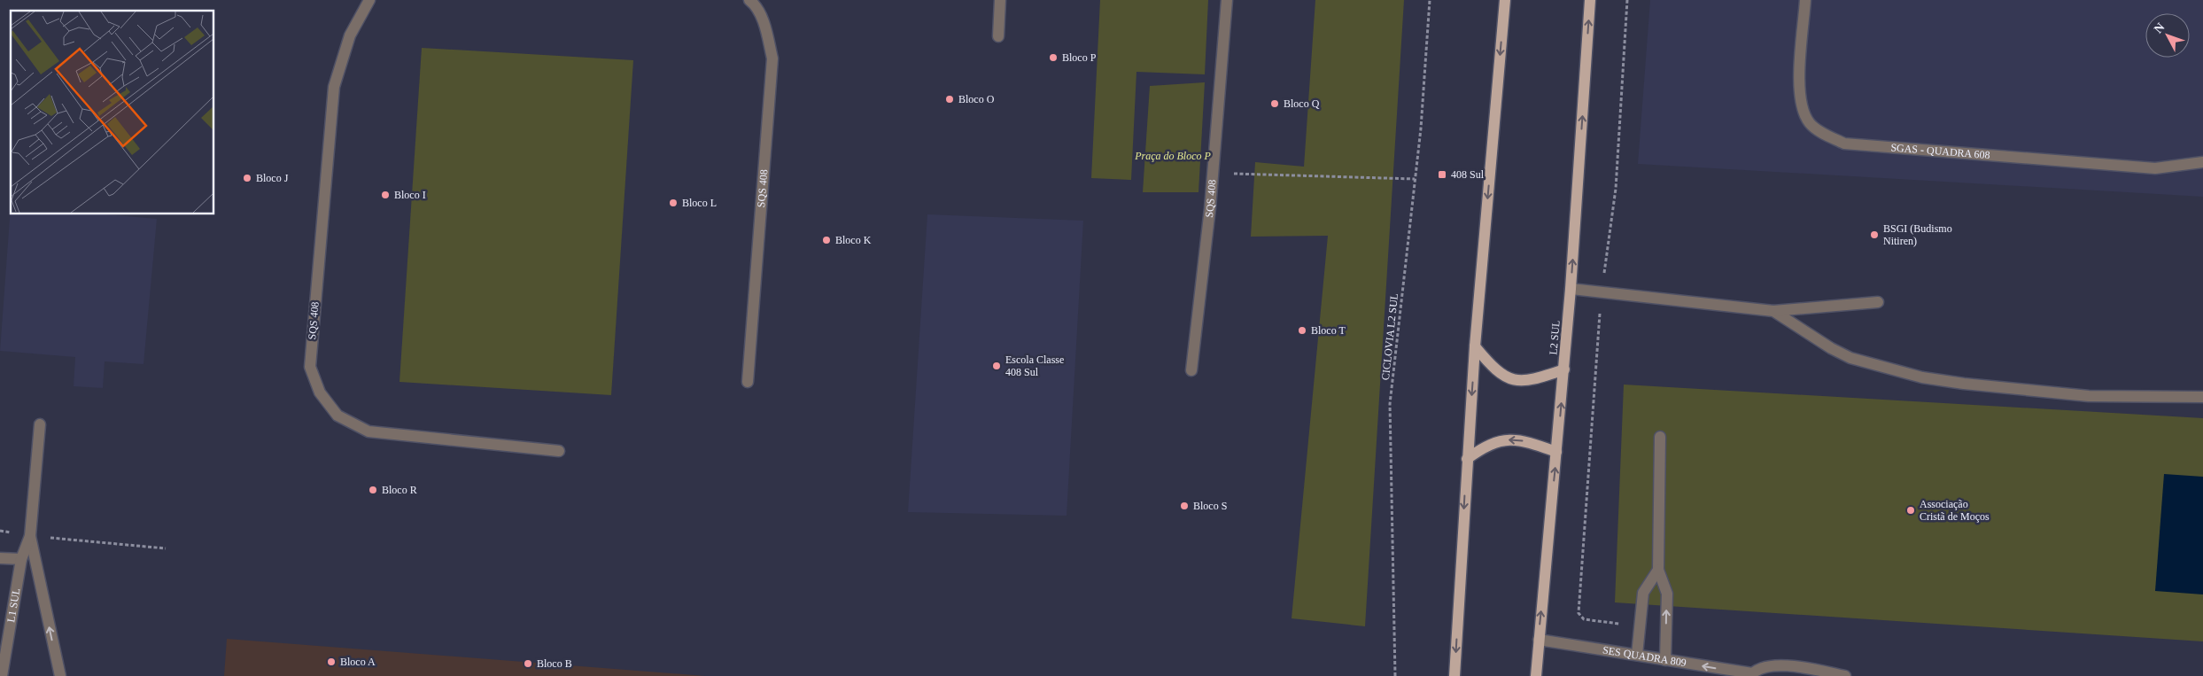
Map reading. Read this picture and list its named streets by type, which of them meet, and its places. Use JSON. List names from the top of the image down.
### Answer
{
  "streets": {
    "main road": ["L2 SUL"],
    "street": [
      "SGAS - QUADRA 608",
      "SQS 408",
      "L1 SUL",
      "SES QUADRA 809"
    ],
    "path": ["CICLOVIA L2 SUL"]
  },
  "crossings": [
    ["L2 SUL", "SES QUADRA 809"]
  ],
  "one_way": ["SES QUADRA 809"],
  "parks": ["Praça do Bloco P"],
  "places": {
    "other": [
      "Bloco P",
      "Bloco O",
      "Bloco Q",
      "Bloco J",
      "Bloco I",
      "Bloco L",
      "BSGI (Budismo Nitiren)",
      "Bloco K",
      "Bloco T",
      "Escola Classe 408 Sul",
      "Bloco R",
      "Bloco S",
      "Associação Cristã de Moços",
      "Bloco A",
      "Bloco B"
    ],
    "transit": ["408 Sul"]
  },
  "north": "top left"
}
